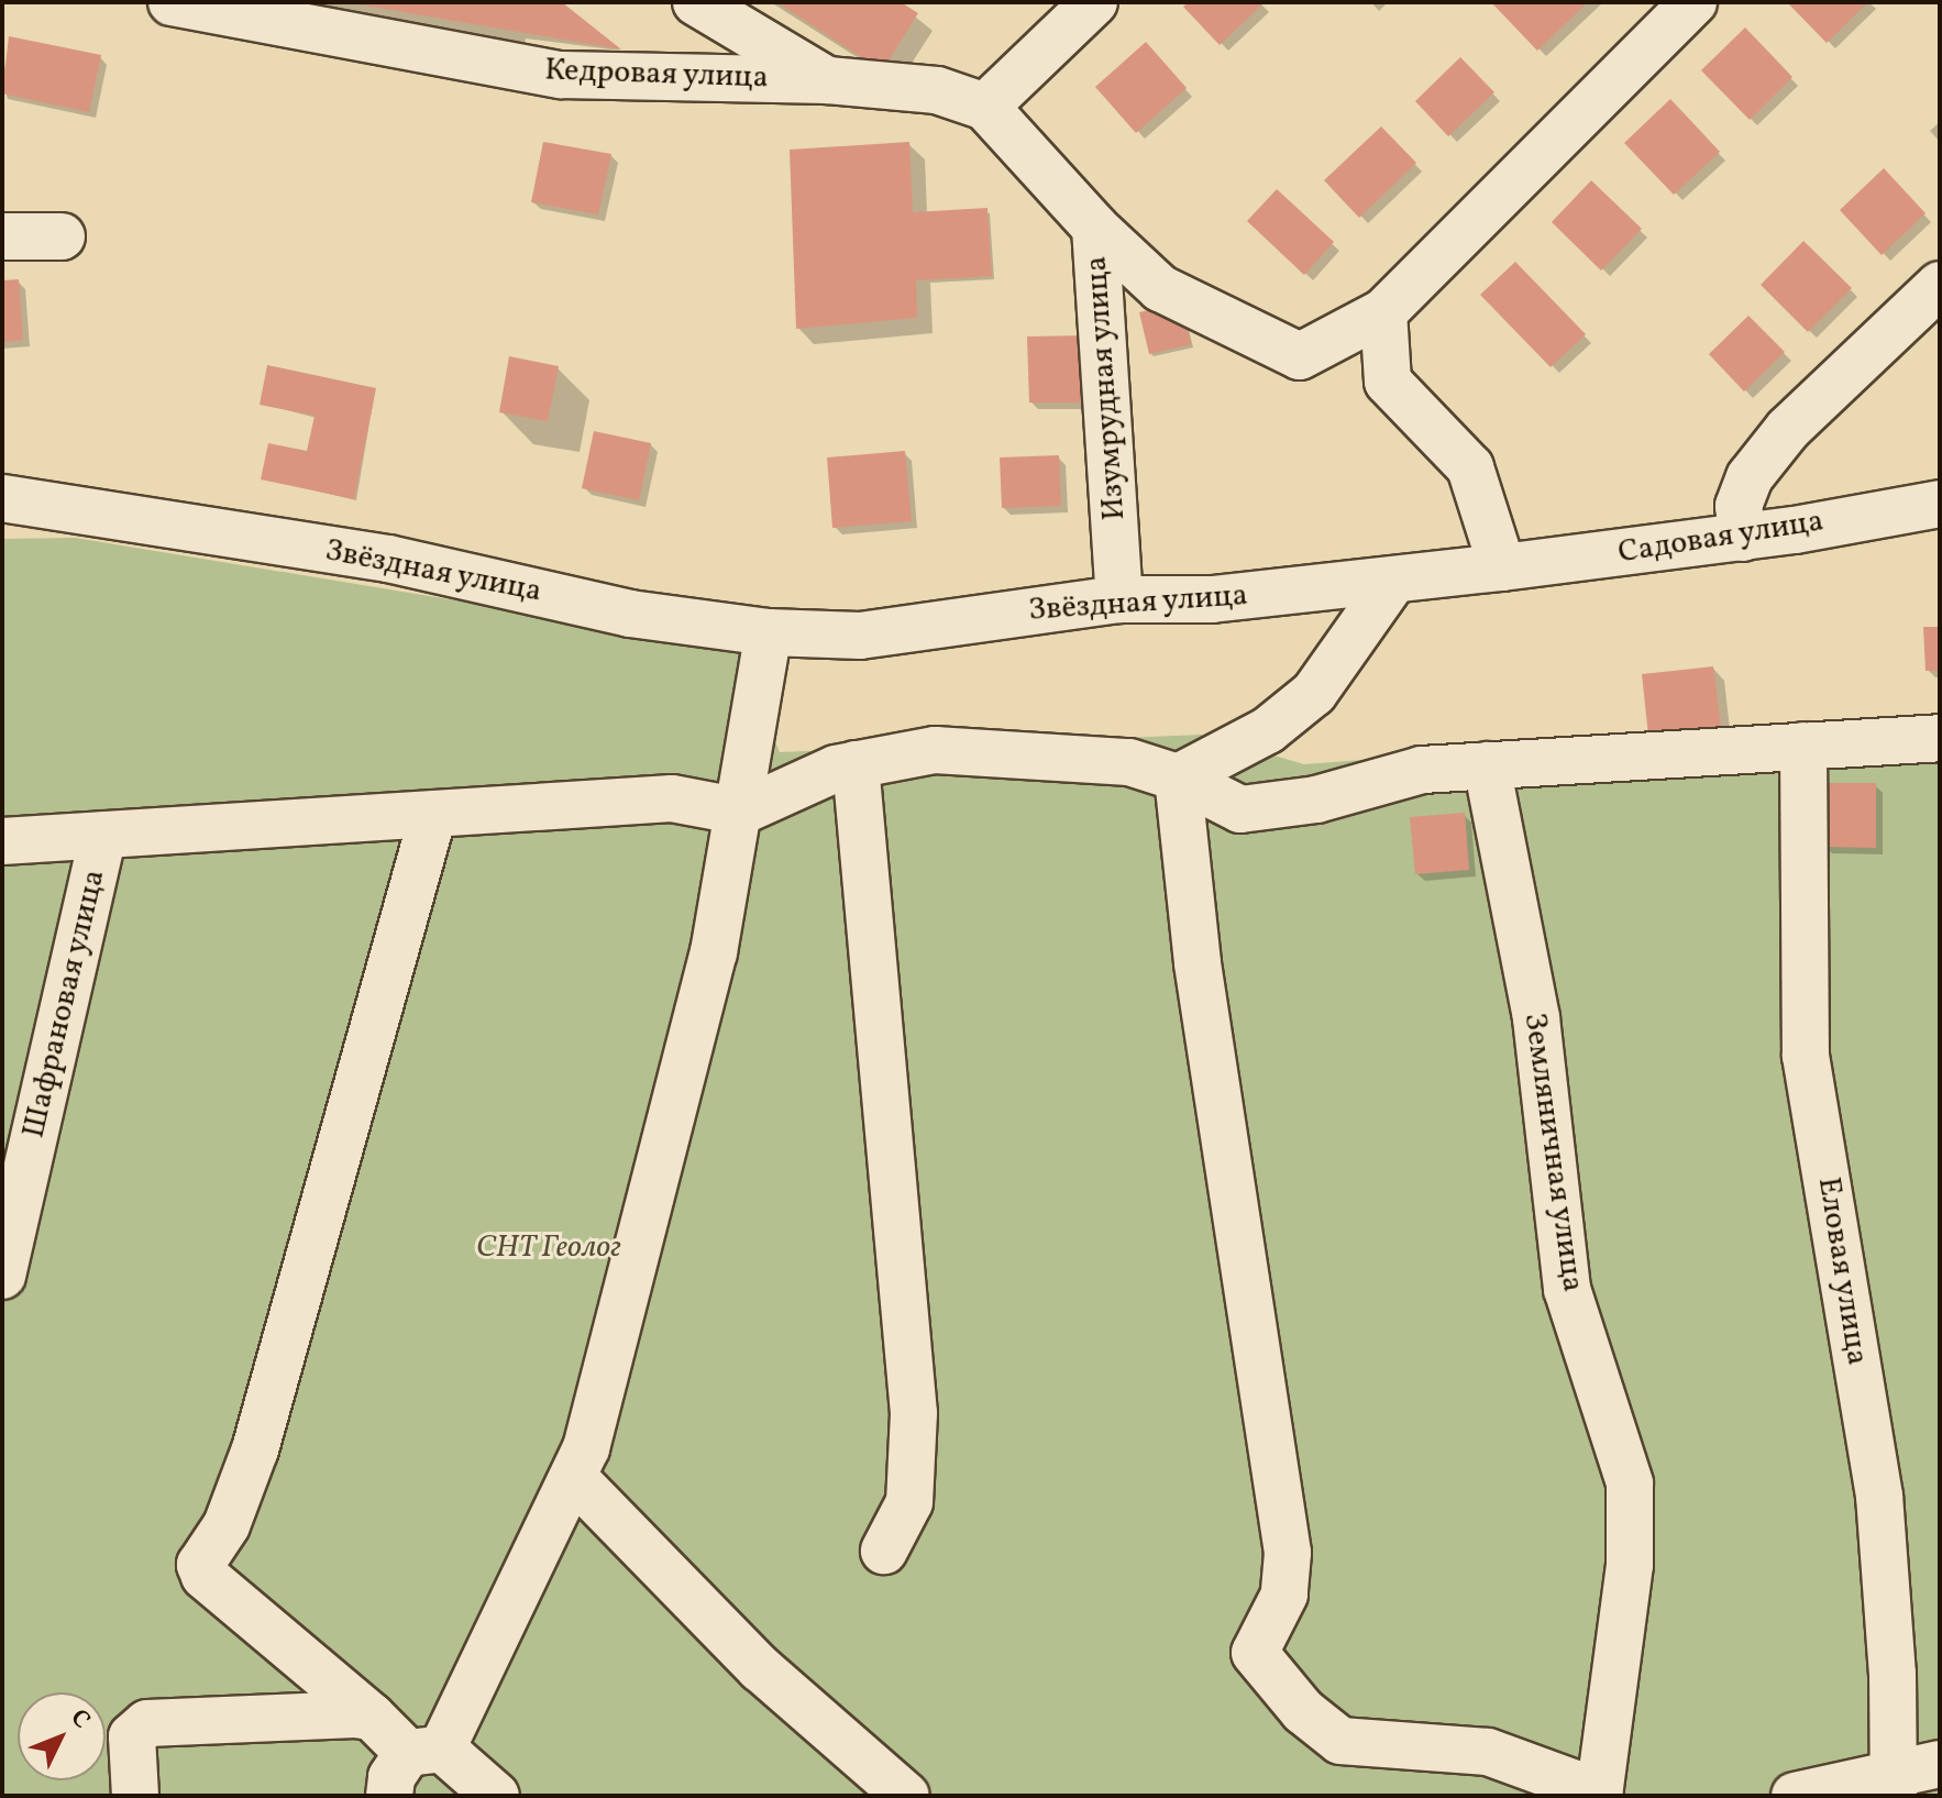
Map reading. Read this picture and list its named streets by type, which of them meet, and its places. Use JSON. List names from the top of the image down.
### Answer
{
  "streets": {
    "street": [
      "Кедровая улица",
      "Изумрудная улица",
      "Садовая улица",
      "Звёздная улица",
      "Шафрановая улица",
      "Земляничная улица",
      "Еловая улица"
    ]
  },
  "crossings": [
    ["Кедровая улица", "Изумрудная улица"],
    ["Изумрудная улица", "Звёздная улица"],
    ["Садовая улица", "Звёздная улица"]
  ],
  "parks": ["СНТ Геолог"],
  "north": "top right"
}
